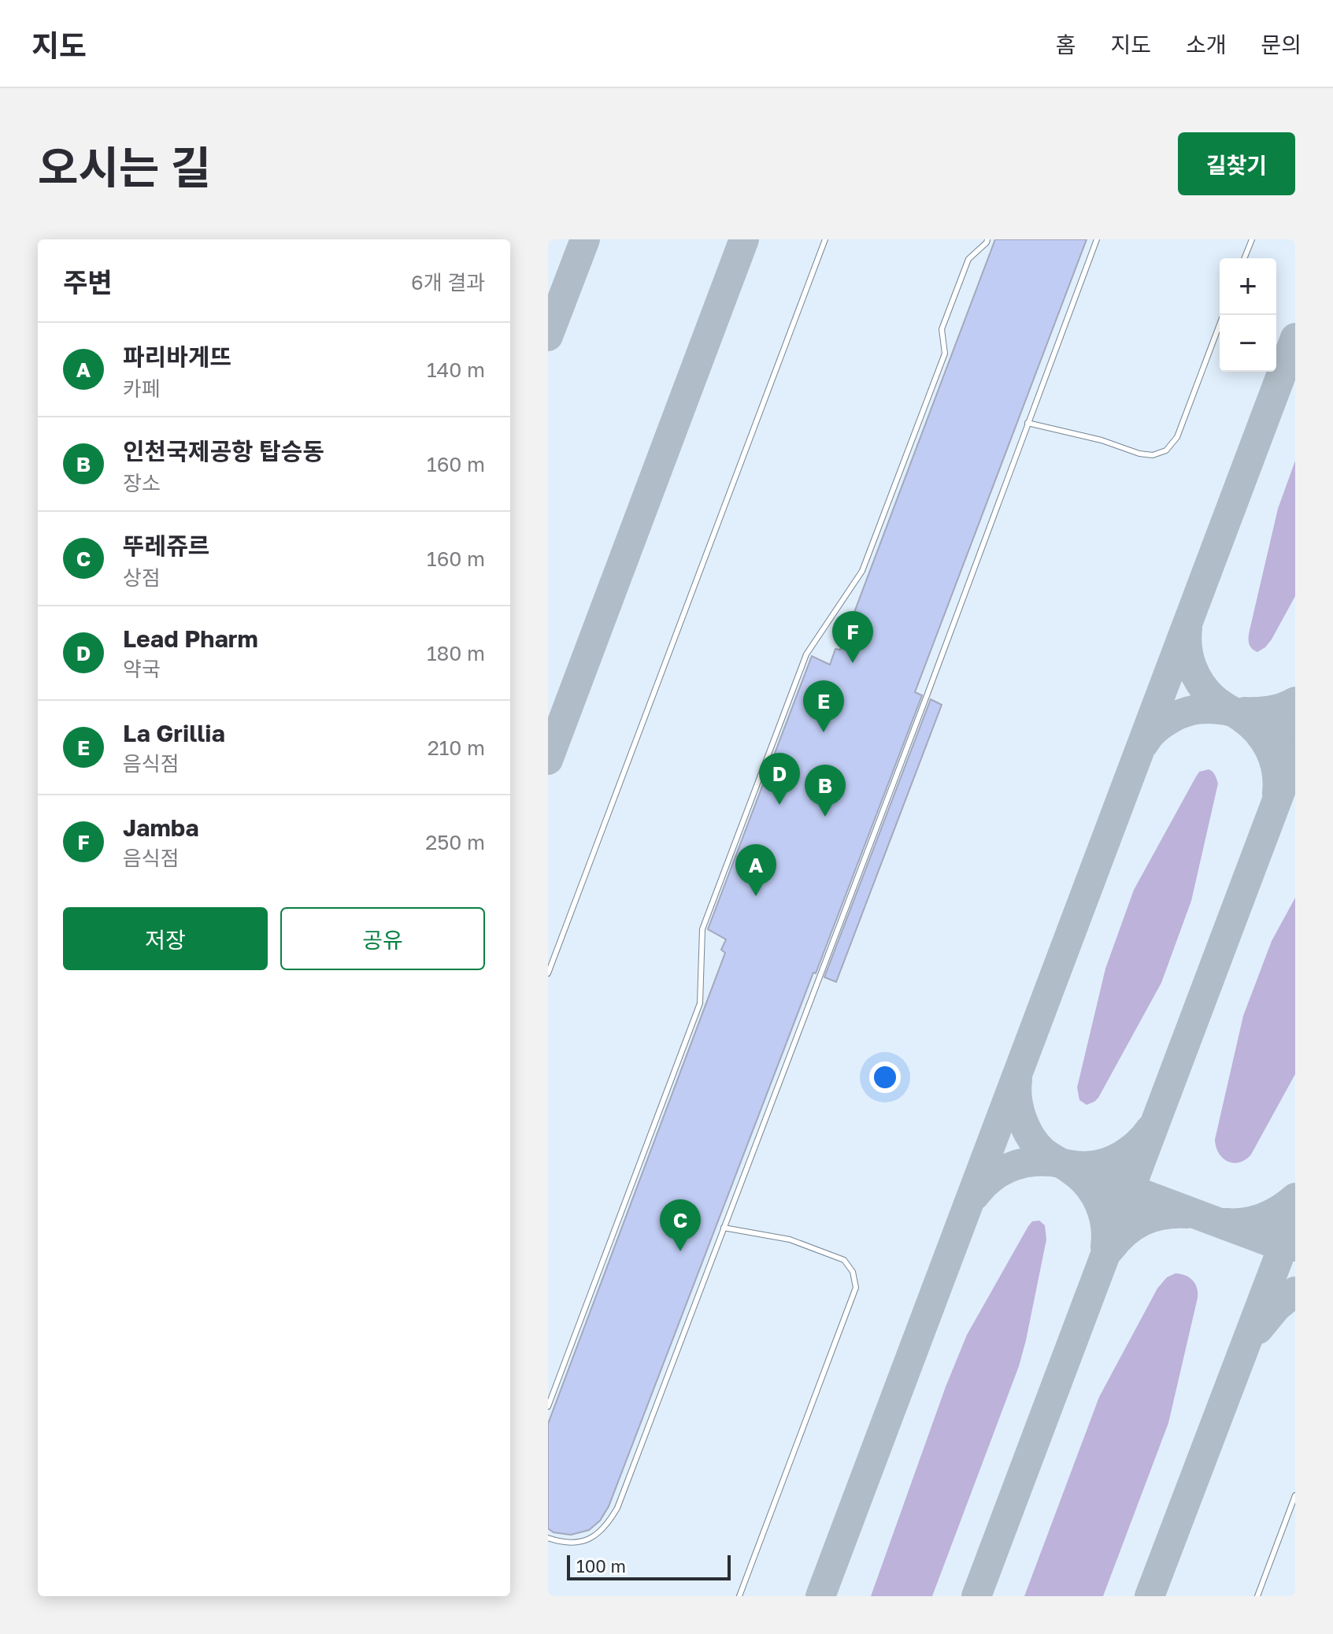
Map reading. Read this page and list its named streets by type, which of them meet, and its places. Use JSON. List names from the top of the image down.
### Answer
{
  "scale_bar": "100 m",
  "page": {
    "header": "지도",
    "nav": [
      "홈",
      "지도",
      "소개",
      "문의"
    ],
    "title": "오시는 길",
    "buttons": [
      "길찾기",
      ["저장", "공유"]
    ],
    "heading": ["주변", "6개 결과"],
    "map_buttons": ["+", "−"],
    "list": [
      {
        "mark": "A",
        "name": "파리바게뜨",
        "note": "카페",
        "value": "140 m"
      },
      {
        "mark": "B",
        "name": "인천국제공항 탑승동",
        "note": "장소",
        "value": "160 m"
      },
      {
        "mark": "C",
        "name": "뚜레쥬르",
        "note": "상점",
        "value": "160 m"
      },
      {
        "mark": "D",
        "name": "Lead Pharm",
        "note": "약국",
        "value": "180 m"
      },
      {
        "mark": "E",
        "name": "La Grillia",
        "note": "음식점",
        "value": "210 m"
      },
      {
        "mark": "F",
        "name": "Jamba",
        "note": "음식점",
        "value": "250 m"
      }
    ],
    "pins": [
      "F",
      "E",
      "D",
      "B",
      "A",
      "C"
    ],
    "scale": "100 m"
  }
}
